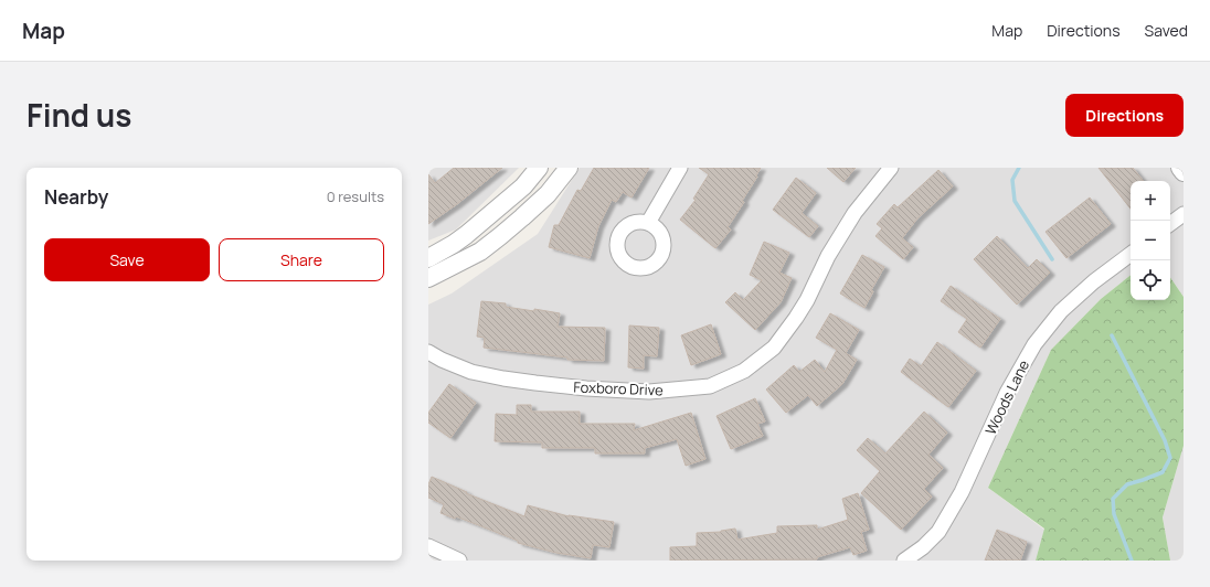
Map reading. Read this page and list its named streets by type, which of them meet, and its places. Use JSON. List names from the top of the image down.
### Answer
{
  "streets": {
    "street": ["Foxboro Drive", "Woods Lane"]
  },
  "page": {
    "header": "Map",
    "nav": ["Map", "Directions", "Saved"],
    "title": "Find us",
    "buttons": [
      "Directions",
      ["Save", "Share"]
    ],
    "heading": ["Nearby", "0 results"],
    "map_buttons": ["+", "−"]
  }
}
